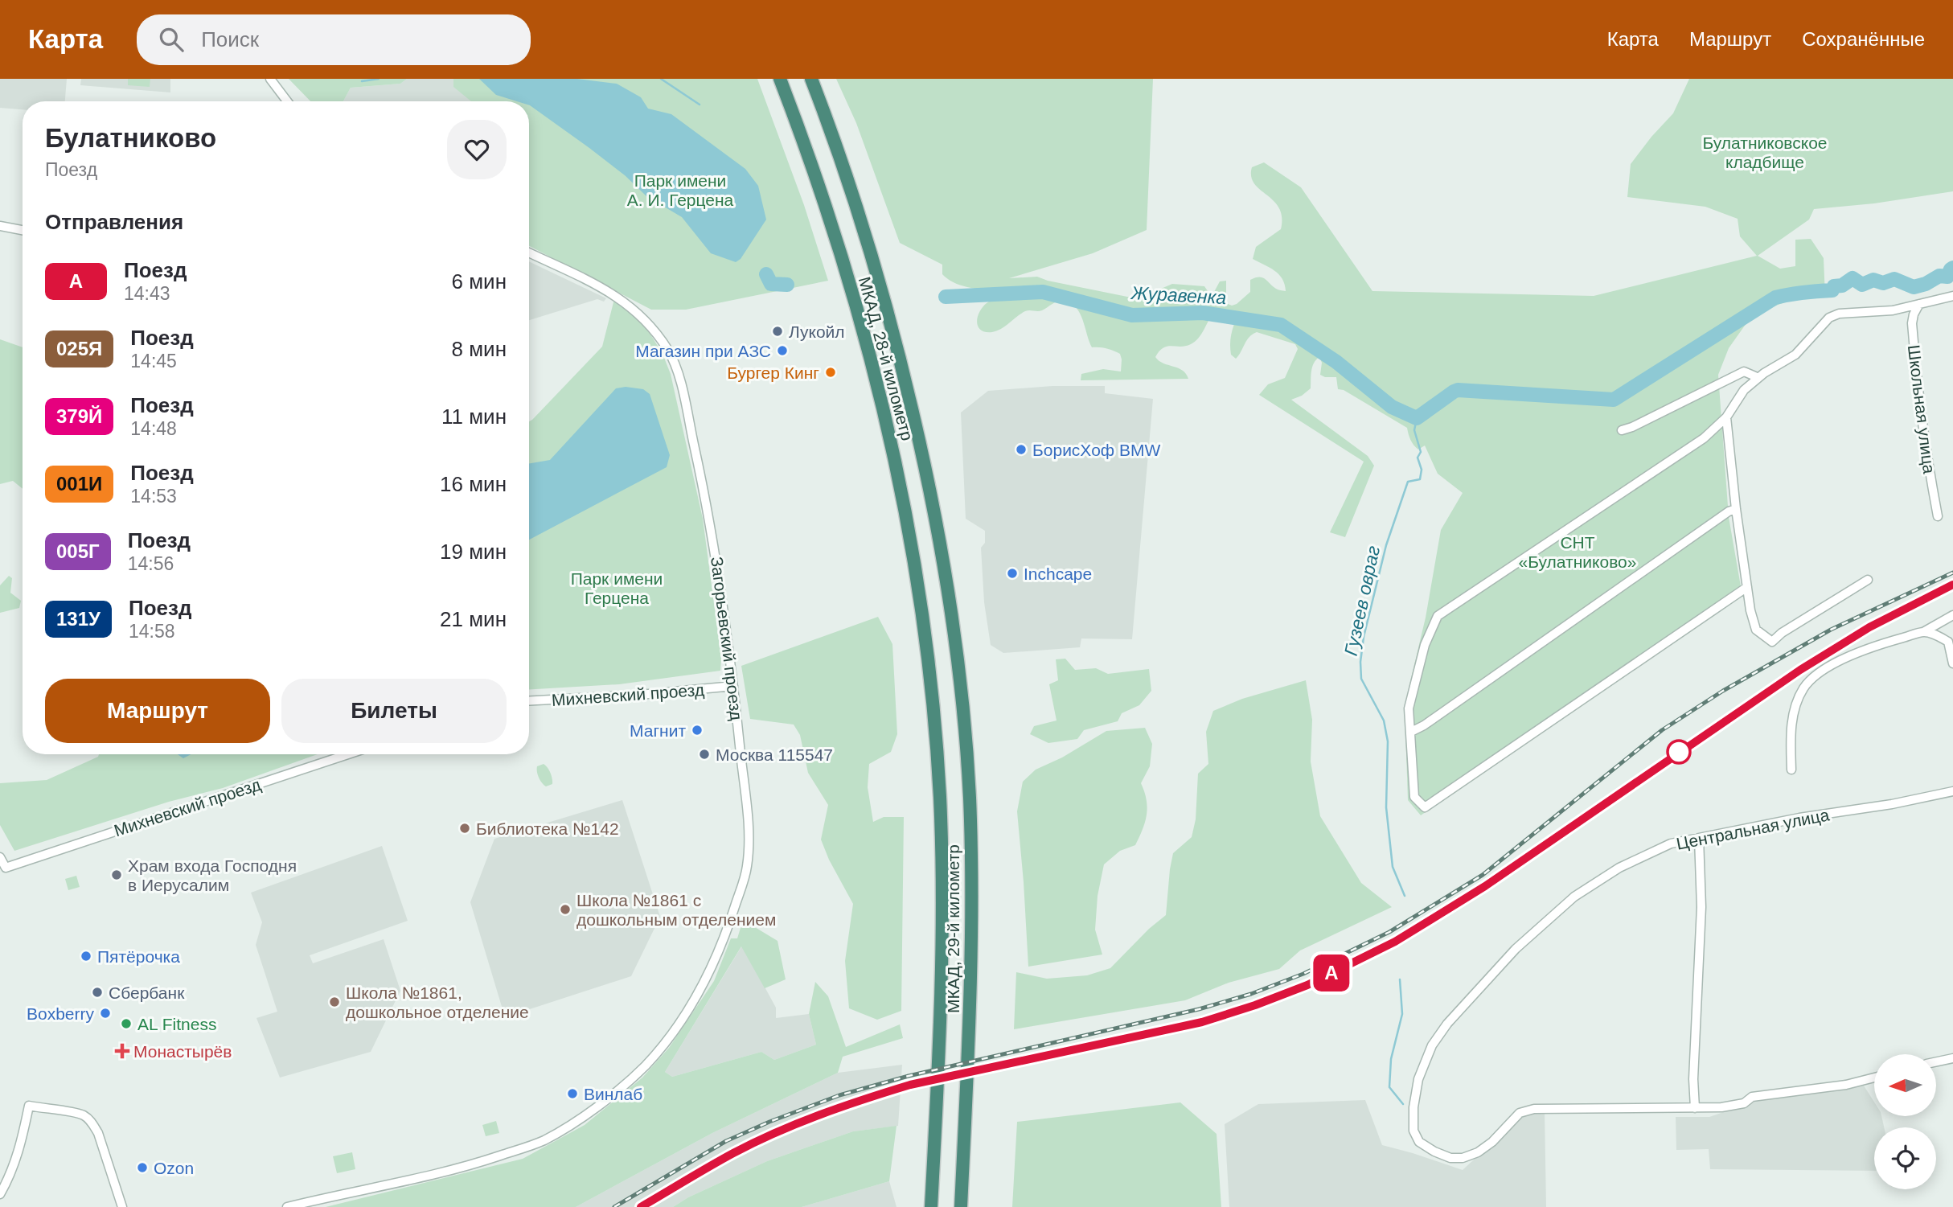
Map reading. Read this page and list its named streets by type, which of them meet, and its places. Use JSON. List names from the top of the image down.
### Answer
{
  "streets": {
    "highway": ["МКАД, 28-й километр", "МКАД, 29-й километр"],
    "street": [
      "Школьная улица",
      "Загорьевский проезд",
      "Михневский проезд",
      "Центральная улица"
    ]
  },
  "crossings": [
    ["МКАД, 28-й километр", "МКАД, 29-й километр"],
    ["Загорьевский проезд", "Михневский проезд"]
  ],
  "water": ["Журавенка", "Гузеев овраг"],
  "parks": [
    "Булатниковское кладбище",
    "Парк имени А. И. Герцена",
    "СНТ «Булатниково»",
    "Парк имени Герцена"
  ],
  "places": {
    "other": [
      "Лукойл",
      "Магазин при АЗС",
      "Бургер Кинг",
      "БорисХоф BMW",
      "Inchcape",
      "Магнит",
      "Москва 115547",
      "Библиотека №142",
      "Храм входа Господня в Иерусалим",
      "Школа №1861 с дошкольным отделением",
      "Пятёрочка",
      "Сбербанк",
      "Школа №1861, дошкольное отделение",
      "Boxberry",
      "AL Fitness",
      "Винлаб",
      "Ozon"
    ],
    "health": ["Монастырёв"]
  },
  "north": "left",
  "page": {
    "header": "Карта",
    "search": "Поиск",
    "nav": ["Карта", "Маршрут", "Сохранённые"],
    "on_map": "A",
    "heading": [
      ["Булатниково", "Поезд"],
      "Отправления"
    ],
    "list": [
      {
        "mark": "A",
        "name": "Поезд",
        "note": "14:43",
        "value": "6 мин"
      },
      {
        "mark": "025Я",
        "name": "Поезд",
        "note": "14:45",
        "value": "8 мин"
      },
      {
        "mark": "379Й",
        "name": "Поезд",
        "note": "14:48",
        "value": "11 мин"
      },
      {
        "mark": "001И",
        "name": "Поезд",
        "note": "14:53",
        "value": "16 мин"
      },
      {
        "mark": "005Г",
        "name": "Поезд",
        "note": "14:56",
        "value": "19 мин"
      },
      {
        "mark": "131У",
        "name": "Поезд",
        "note": "14:58",
        "value": "21 мин"
      }
    ],
    "buttons": ["Маршрут", "Билеты"]
  }
}
